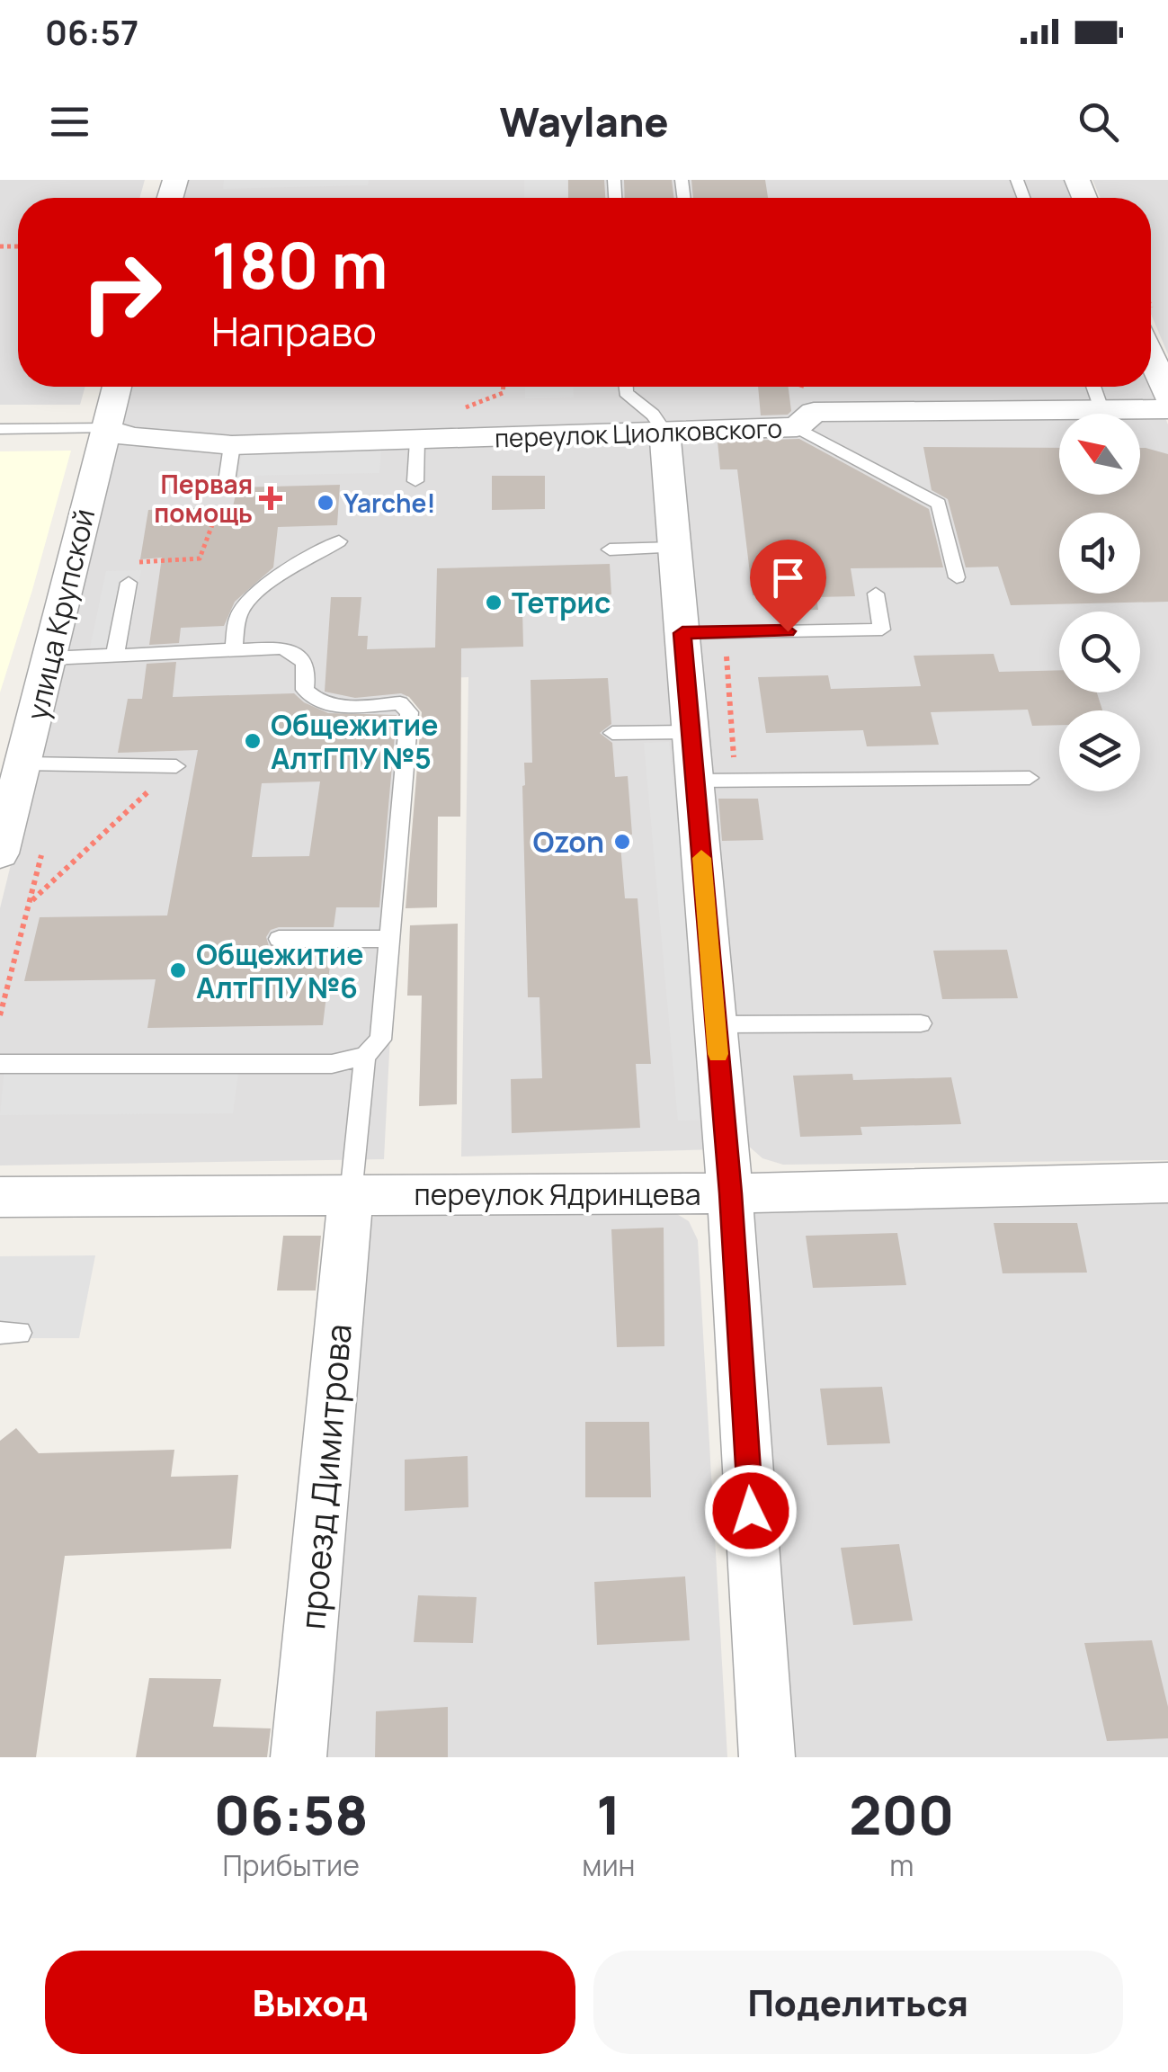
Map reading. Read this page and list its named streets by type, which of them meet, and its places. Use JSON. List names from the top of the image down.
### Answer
{
  "streets": {
    "street": [
      "переулок Циолковского",
      "улица Крупской",
      "переулок Ядринцева",
      "проезд Димитрова"
    ]
  },
  "crossings": [
    ["переулок Циолковского", "улица Крупской"],
    ["переулок Ядринцева", "проезд Димитрова"]
  ],
  "places": {
    "health": ["Первая помощь"],
    "other": [
      "Yarche!",
      "Тетрис",
      "Общежитие АлтГПУ №5",
      "Ozon",
      "Общежитие АлтГПУ №6"
    ]
  },
  "north": "top left",
  "page": {
    "status": "06:57",
    "header": "Waylane",
    "turn": ["180 m", "Направо"],
    "eta": [
      "06:58",
      "Прибытие",
      "1",
      "мин",
      "200",
      "m"
    ],
    "buttons": ["Выход", "Поделиться"]
  }
}
